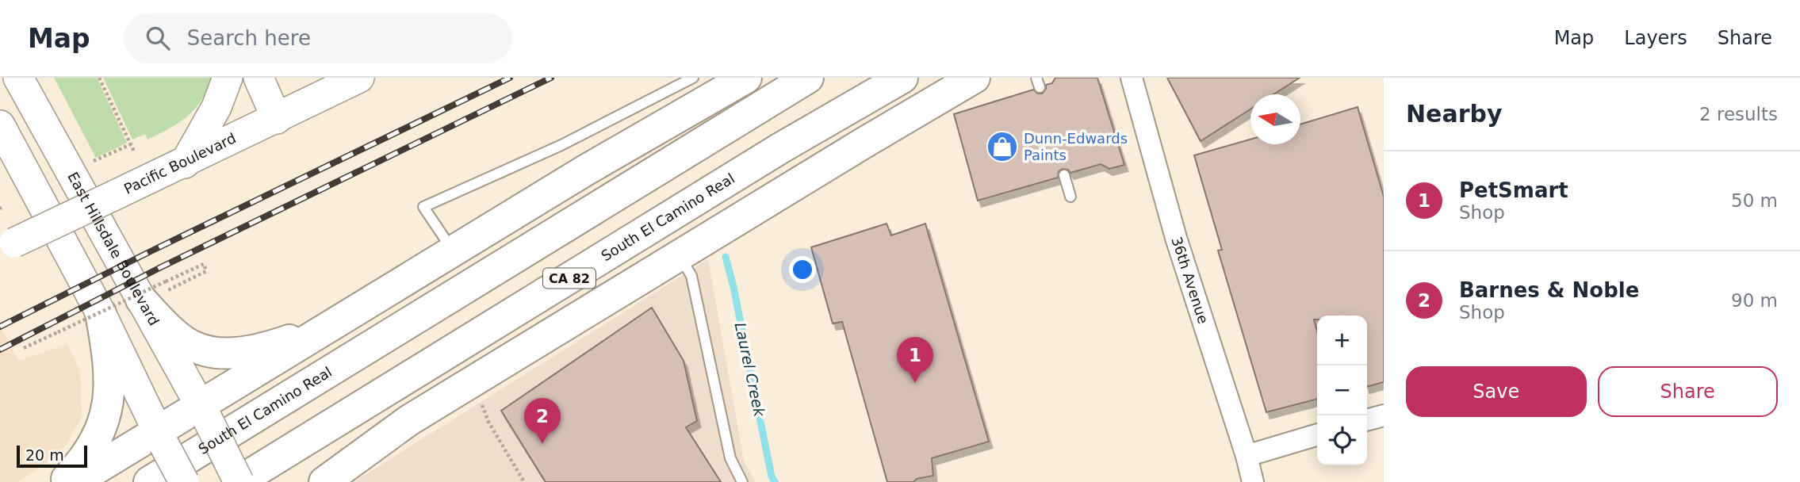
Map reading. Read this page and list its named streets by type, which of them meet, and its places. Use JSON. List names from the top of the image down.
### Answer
{
  "streets": {
    "main road": [
      "Pacific Boulevard",
      "South El Camino Real",
      "East Hillsdale Boulevard",
      "CA 82"
    ],
    "street": ["36th Avenue"]
  },
  "crossings": [
    ["South El Camino Real", "East Hillsdale Boulevard"]
  ],
  "water": ["Laurel Creek"],
  "places": {
    "shop": ["Dunn-Edwards Paints"]
  },
  "scale_bar": "20 m",
  "north": "left",
  "page": {
    "header": "Map",
    "search": "Search here",
    "nav": ["Map", "Layers", "Share"],
    "heading": ["Nearby", "2 results"],
    "list": [
      {
        "mark": "1",
        "name": "PetSmart",
        "note": "Shop",
        "value": "50 m"
      },
      {
        "mark": "2",
        "name": "Barnes & Noble",
        "note": "Shop",
        "value": "90 m"
      }
    ],
    "map_buttons": ["+", "−"],
    "pins": ["1", "2"],
    "buttons": ["Save", "Share"],
    "scale": "20 m"
  }
}
